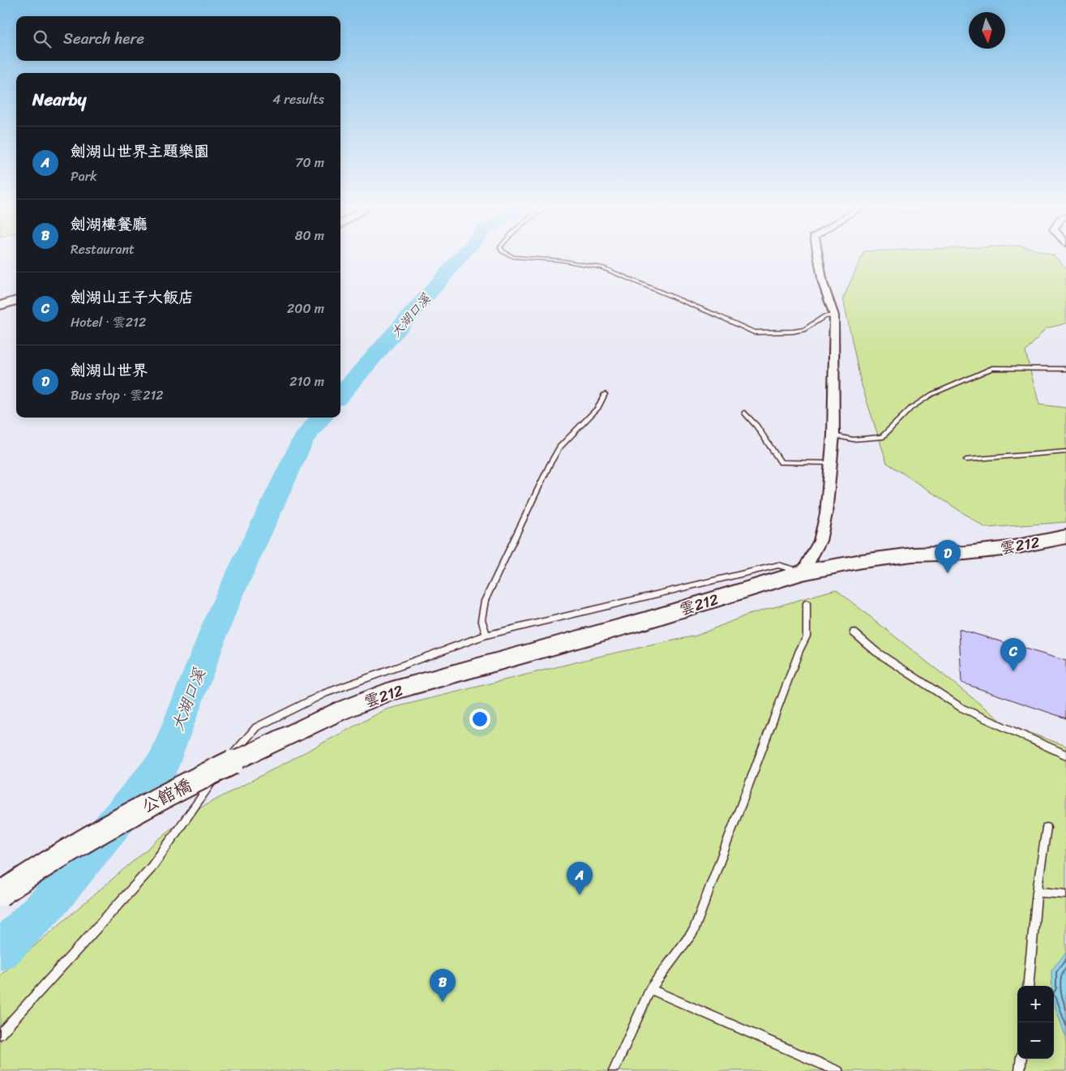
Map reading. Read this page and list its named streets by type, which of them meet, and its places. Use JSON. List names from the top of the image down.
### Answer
{
  "streets": {
    "street": ["雲212", "公館橋"]
  },
  "crossings": [
    ["雲212", "公館橋"]
  ],
  "water": ["大湖口溪"],
  "north": "bottom",
  "page": {
    "search": "Search here",
    "heading": ["Nearby", "4 results"],
    "list": [
      {
        "mark": "A",
        "name": "劍湖山世界主題樂園",
        "note": "Park",
        "value": "70 m"
      },
      {
        "mark": "B",
        "name": "劍湖樓餐廳",
        "note": "Restaurant",
        "value": "80 m"
      },
      {
        "mark": "C",
        "name": "劍湖山王子大飯店",
        "note": "Hotel · 雲212",
        "value": "200 m"
      },
      {
        "mark": "D",
        "name": "劍湖山世界",
        "note": "Bus stop · 雲212",
        "value": "210 m"
      }
    ],
    "pins": [
      "D",
      "C",
      "A",
      "B"
    ],
    "map_buttons": ["+", "−"]
  }
}
